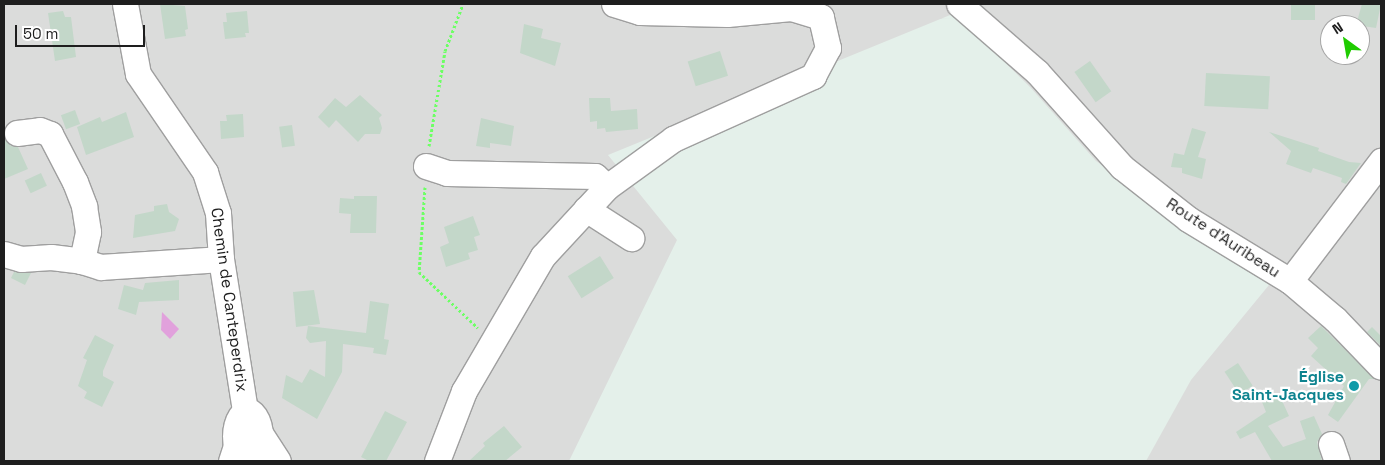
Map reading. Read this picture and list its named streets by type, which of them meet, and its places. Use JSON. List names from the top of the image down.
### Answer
{
  "streets": {
    "street": ["Route d'Auribeau", "Chemin de Canteperdrix"]
  },
  "places": ["Église Saint-Jacques"],
  "scale_bar": "50 m",
  "north": "top left"
}
